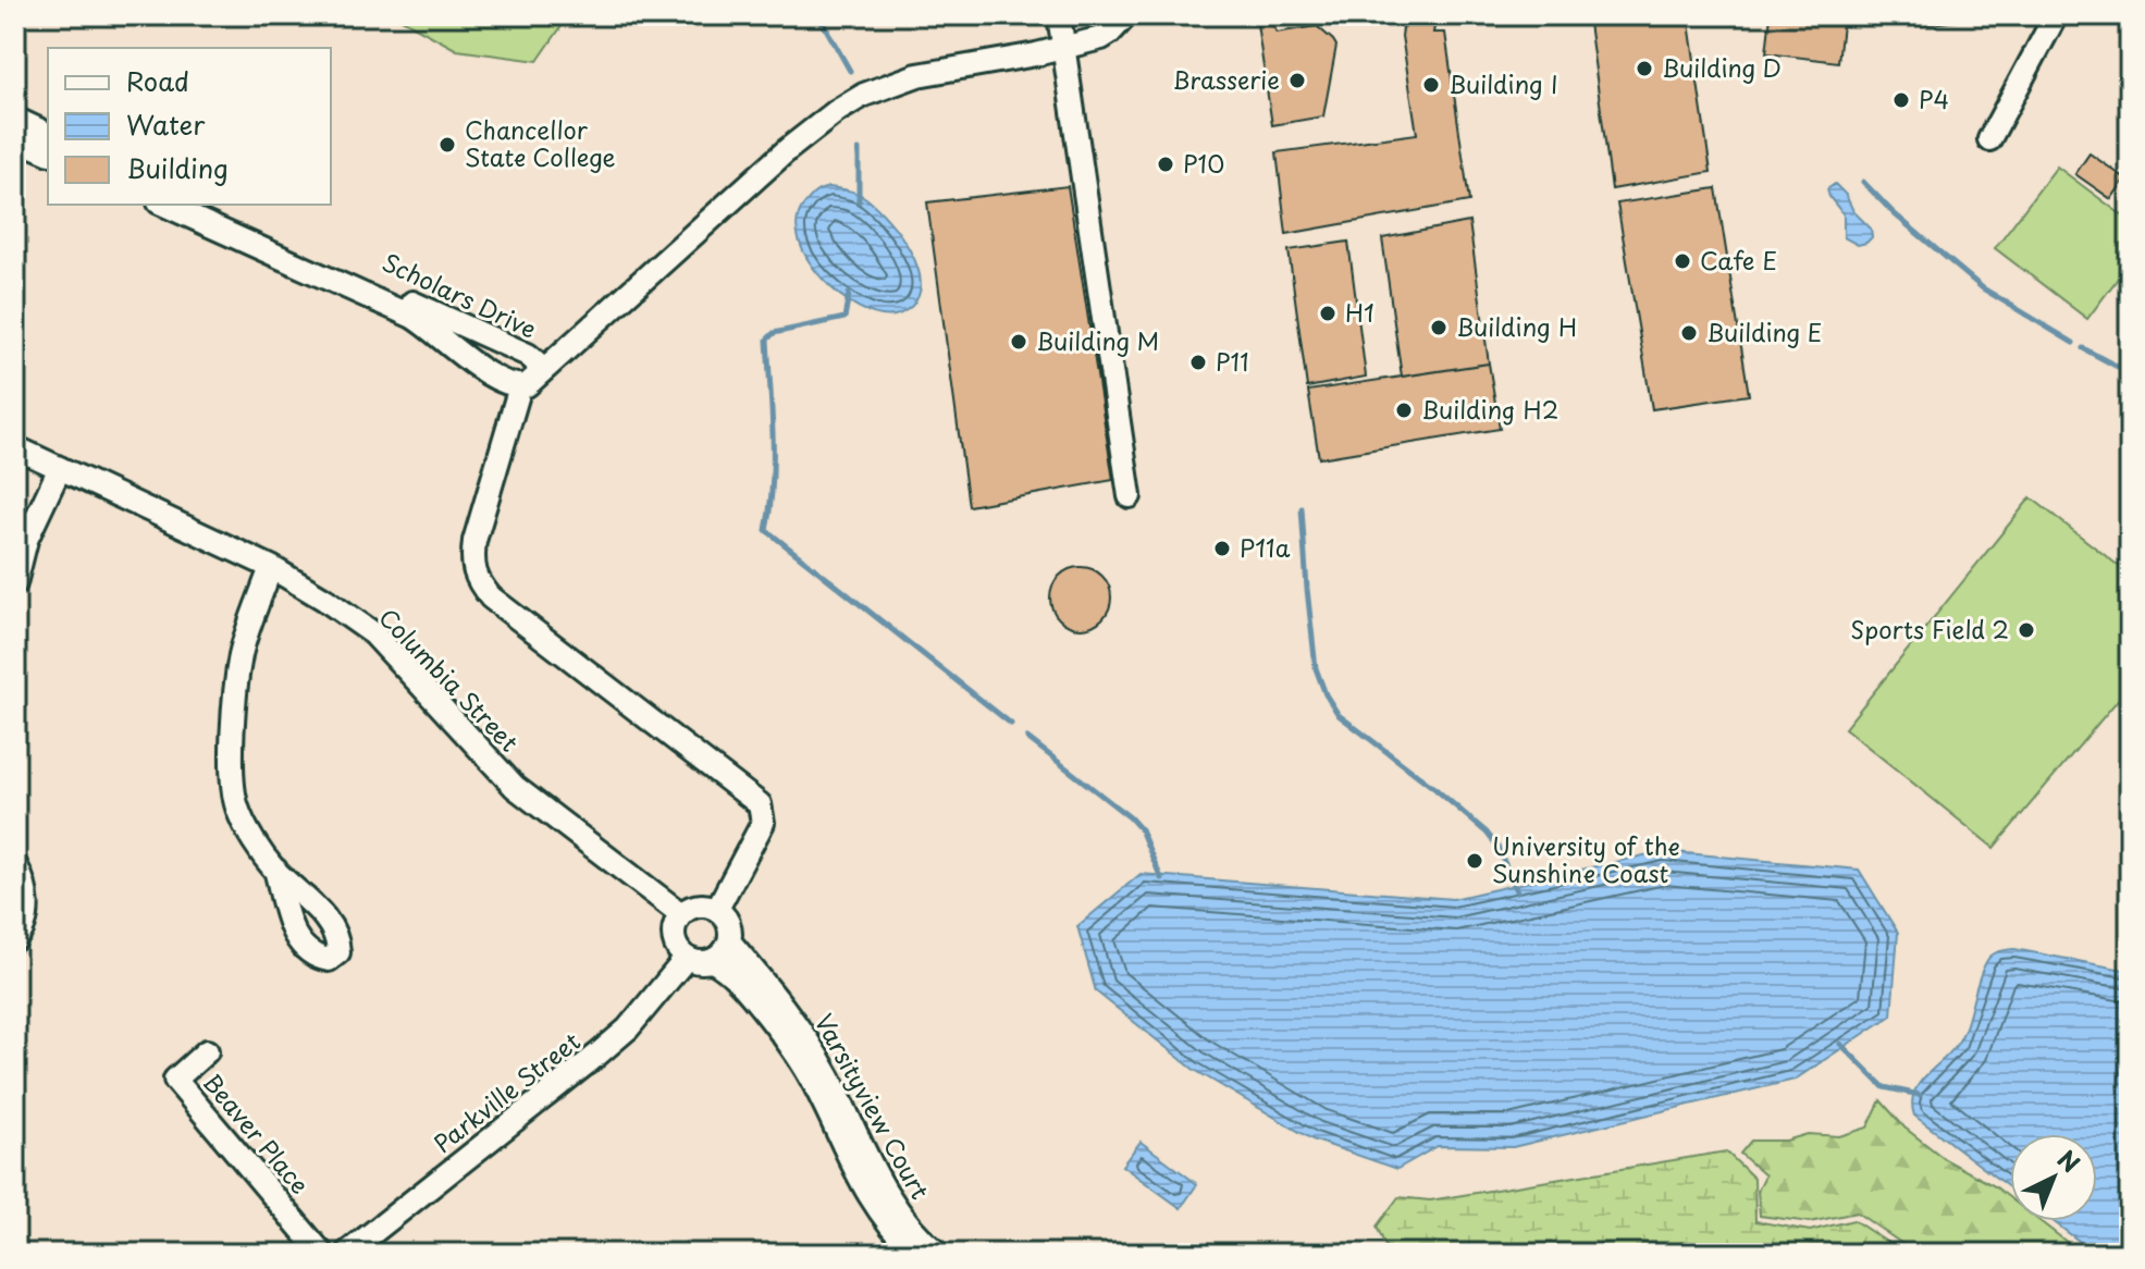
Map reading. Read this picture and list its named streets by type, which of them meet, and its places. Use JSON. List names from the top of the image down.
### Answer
{
  "streets": {
    "street": [
      "Scholars Drive",
      "Columbia Street",
      "Parkville Street",
      "Varsityview Court",
      "Beaver Place"
    ]
  },
  "crossings": [
    ["Columbia Street", "Parkville Street"],
    ["Columbia Street", "Varsityview Court"],
    ["Parkville Street", "Varsityview Court"]
  ],
  "places": [
    "Building D",
    "Brasserie",
    "Building I",
    "P4",
    "Chancellor State College",
    "P10",
    "Cafe E",
    "H1",
    "Building H",
    "Building E",
    "Building M",
    "P11",
    "Building H2",
    "P11a",
    "Sports Field 2",
    "University of the Sunshine Coast"
  ],
  "legend": ["Road", "Water", "Building"],
  "north": "top right"
}
